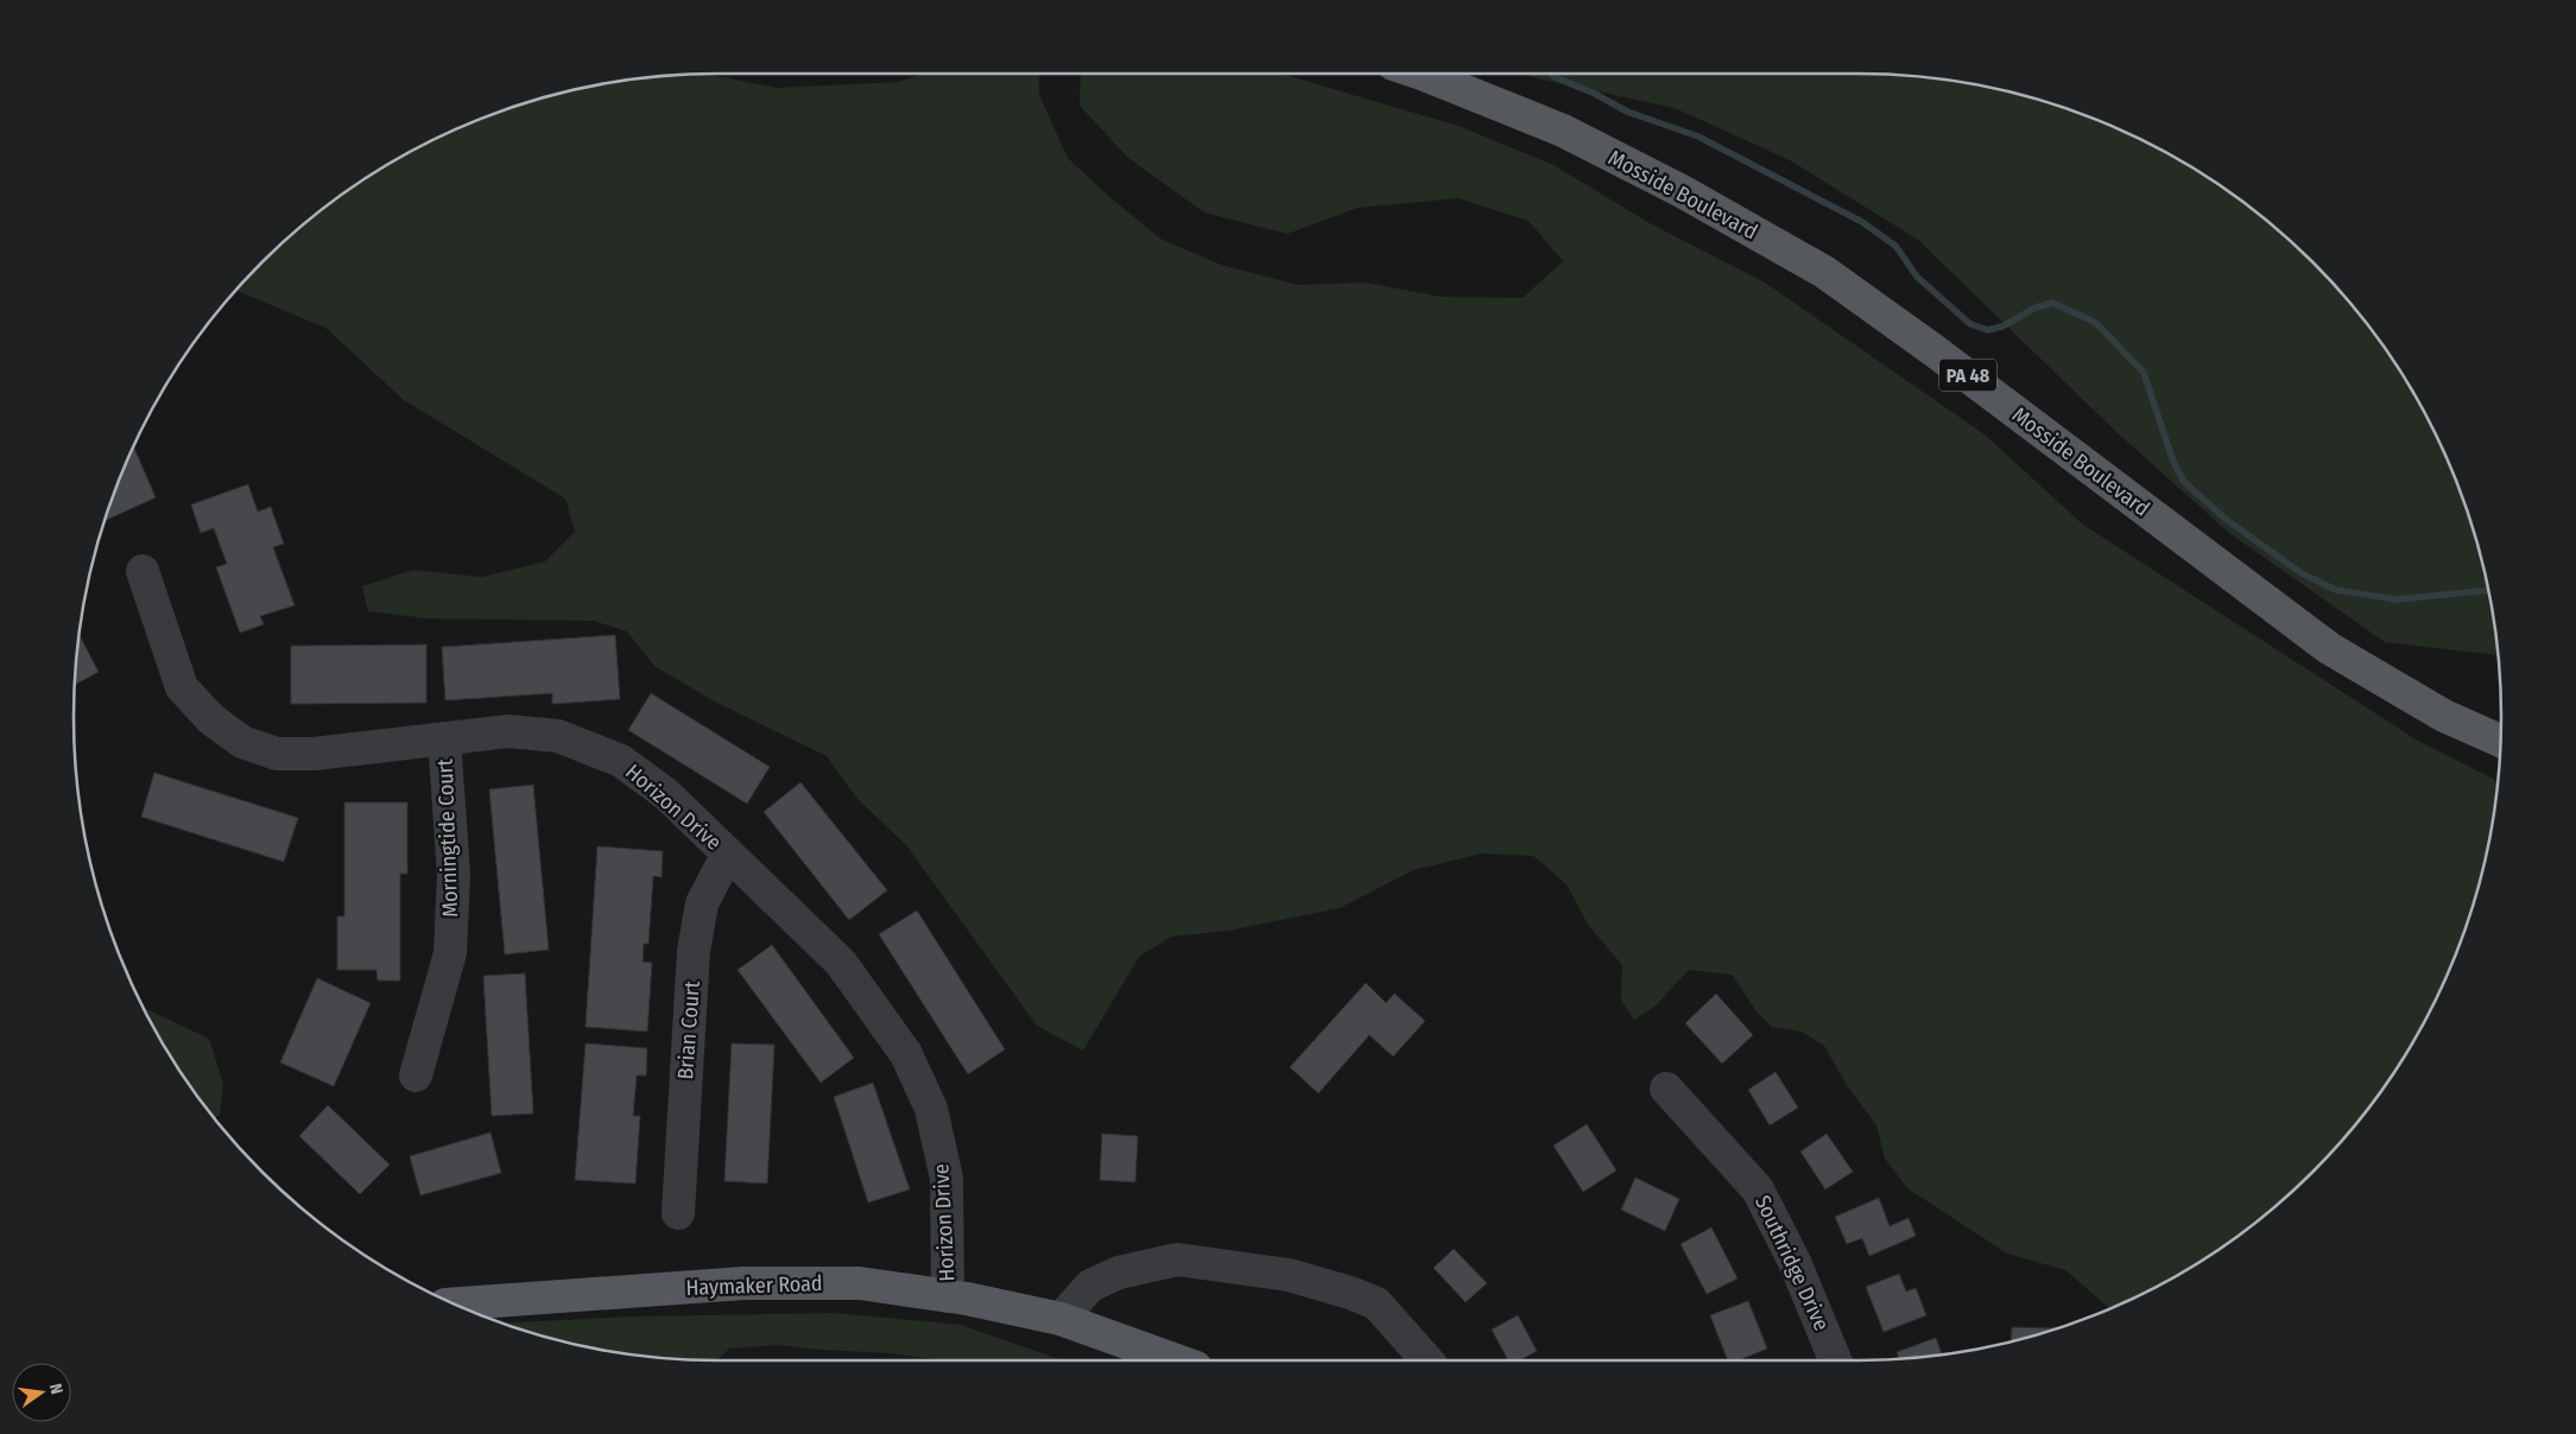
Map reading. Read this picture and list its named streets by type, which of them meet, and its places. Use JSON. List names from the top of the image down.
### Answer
{
  "streets": {
    "main road": ["Mosside Boulevard", "PA 48", "Haymaker Road"],
    "street": [
      "Horizon Drive",
      "Morningtide Court",
      "Brian Court",
      "Southridge Drive"
    ]
  },
  "crossings": [
    ["Horizon Drive", "Morningtide Court"],
    ["Horizon Drive", "Brian Court"],
    ["Horizon Drive", "Haymaker Road"]
  ],
  "north": "right"
}
